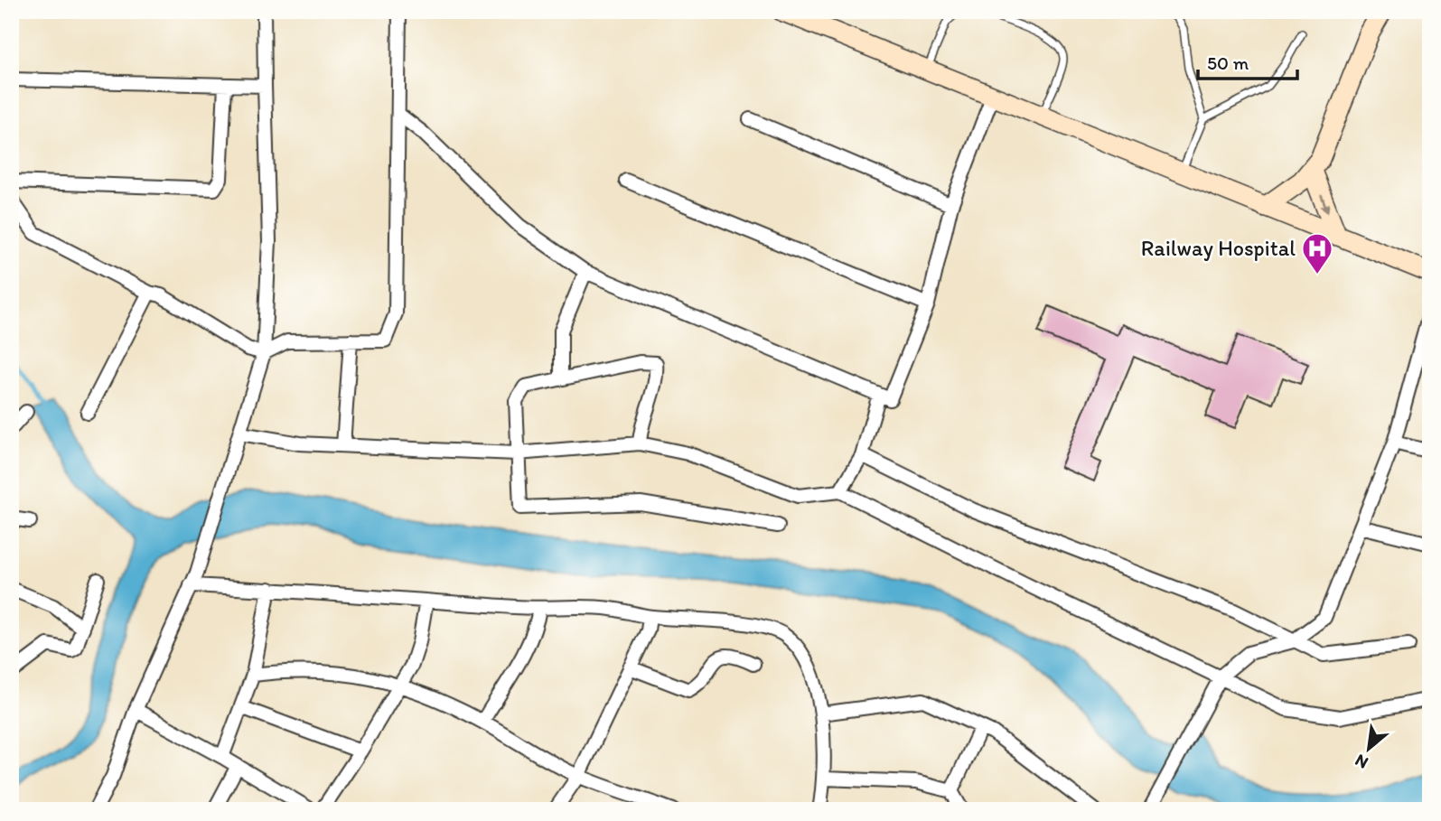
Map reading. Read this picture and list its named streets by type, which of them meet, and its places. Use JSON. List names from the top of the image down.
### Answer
{
  "places": {
    "hospital": ["Railway Hospital"]
  },
  "scale_bar": "50 m",
  "north": "bottom left"
}
